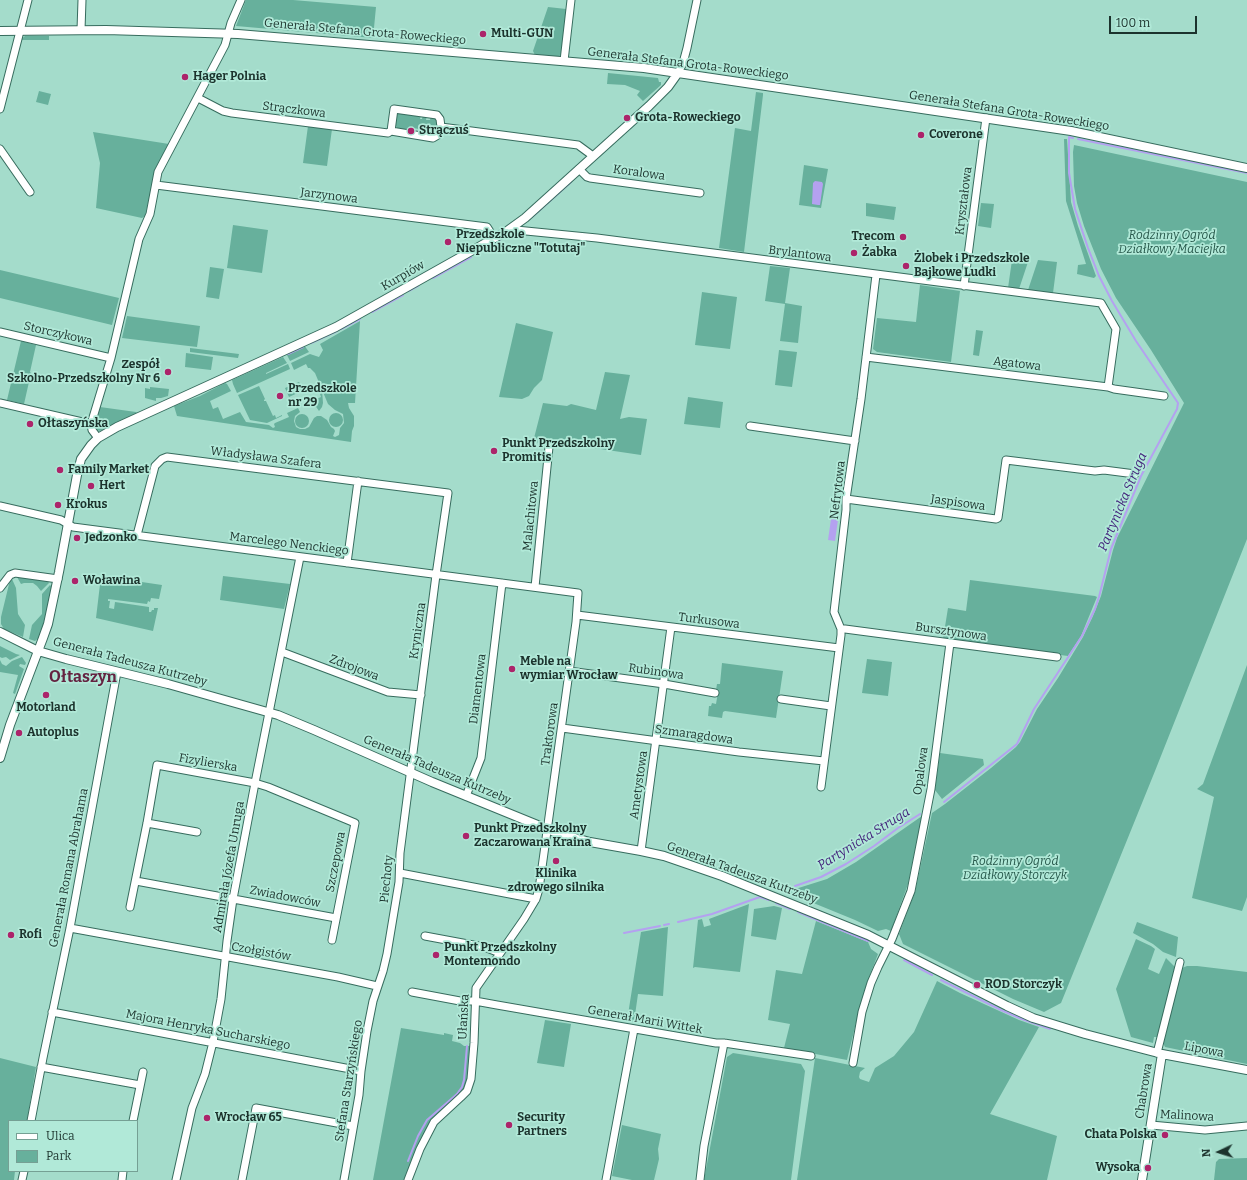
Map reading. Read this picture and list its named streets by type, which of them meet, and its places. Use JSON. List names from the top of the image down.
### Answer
{
  "streets": {
    "street": [
      "Generała Stefana Grota-Roweckiego",
      "Strączkowa",
      "Koralowa",
      "Jarzynowa",
      "Kryształowa",
      "Brylantowa",
      "Kurpiów",
      "Storczykowa",
      "Agatowa",
      "Władysława Szafera",
      "Nefrytowa",
      "Jaspisowa",
      "Malachitowa",
      "Marcelego Nenckiego",
      "Turkusowa",
      "Kryniczna",
      "Bursztynowa",
      "Generała Tadeusza Kutrzeby",
      "Zdrojowa",
      "Rubinowa",
      "Diamentowa",
      "Traktorowa",
      "Szmaragdowa",
      "Fizylierska",
      "Opalowa",
      "Ametystowa",
      "Szczepowa",
      "Admirała Józefa Unruga",
      "Generała Romana Abrahama",
      "Piechoty",
      "Zwiadowców",
      "Czołgistów",
      "Ułańska",
      "Generał Marii Wittek",
      "Majora Henryka Sucharskiego",
      "Lipowa",
      "Stefana Starzyńskiego",
      "Chabrowa",
      "Malinowa"
    ]
  },
  "crossings": [
    ["Generała Stefana Grota-Roweckiego", "Kryształowa"],
    ["Generała Stefana Grota-Roweckiego", "Kurpiów"],
    ["Koralowa", "Kurpiów"],
    ["Jarzynowa", "Kurpiów"],
    ["Kryształowa", "Brylantowa"],
    ["Brylantowa", "Kurpiów"],
    ["Brylantowa", "Agatowa"],
    ["Brylantowa", "Nefrytowa"],
    ["Agatowa", "Nefrytowa"],
    ["Władysława Szafera", "Marcelego Nenckiego"],
    ["Władysława Szafera", "Kryniczna"],
    ["Nefrytowa", "Jaspisowa"],
    ["Nefrytowa", "Turkusowa"],
    ["Nefrytowa", "Bursztynowa"],
    ["Nefrytowa", "Szmaragdowa"],
    ["Malachitowa", "Marcelego Nenckiego"],
    ["Marcelego Nenckiego", "Kryniczna"],
    ["Marcelego Nenckiego", "Diamentowa"],
    ["Marcelego Nenckiego", "Traktorowa"],
    ["Marcelego Nenckiego", "Admirała Józefa Unruga"],
    ["Turkusowa", "Traktorowa"],
    ["Turkusowa", "Ametystowa"],
    ["Kryniczna", "Generała Tadeusza Kutrzeby"],
    ["Kryniczna", "Zdrojowa"],
    ["Kryniczna", "Piechoty"],
    ["Bursztynowa", "Opalowa"],
    ["Generała Tadeusza Kutrzeby", "Diamentowa"],
    ["Generała Tadeusza Kutrzeby", "Traktorowa"],
    ["Generała Tadeusza Kutrzeby", "Opalowa"],
    ["Generała Tadeusza Kutrzeby", "Ametystowa"],
    ["Generała Tadeusza Kutrzeby", "Admirała Józefa Unruga"],
    ["Generała Tadeusza Kutrzeby", "Generała Romana Abrahama"],
    ["Generała Tadeusza Kutrzeby", "Piechoty"],
    ["Generała Tadeusza Kutrzeby", "Ułańska"],
    ["Generała Tadeusza Kutrzeby", "Lipowa"],
    ["Generała Tadeusza Kutrzeby", "Chabrowa"],
    ["Zdrojowa", "Admirała Józefa Unruga"],
    ["Rubinowa", "Traktorowa"],
    ["Rubinowa", "Ametystowa"],
    ["Traktorowa", "Szmaragdowa"],
    ["Traktorowa", "Ułańska"],
    ["Szmaragdowa", "Ametystowa"],
    ["Fizylierska", "Szczepowa"],
    ["Fizylierska", "Admirała Józefa Unruga"],
    ["Szczepowa", "Admirała Józefa Unruga"],
    ["Szczepowa", "Zwiadowców"],
    ["Admirała Józefa Unruga", "Zwiadowców"],
    ["Admirała Józefa Unruga", "Czołgistów"],
    ["Admirała Józefa Unruga", "Majora Henryka Sucharskiego"],
    ["Generała Romana Abrahama", "Czołgistów"],
    ["Generała Romana Abrahama", "Majora Henryka Sucharskiego"],
    ["Piechoty", "Czołgistów"],
    ["Piechoty", "Stefana Starzyńskiego"],
    ["Czołgistów", "Stefana Starzyńskiego"],
    ["Ułańska", "Generał Marii Wittek"],
    ["Majora Henryka Sucharskiego", "Stefana Starzyńskiego"],
    ["Lipowa", "Chabrowa"],
    ["Chabrowa", "Malinowa"]
  ],
  "districts": ["Ołtaszyn"],
  "water": ["Partynicka Struga"],
  "parks": ["Rodzinny Ogród Działkowy Maciejka", "Rodzinny Ogród Działkowy Storczyk"],
  "places": [
    "Multi-GUN",
    "Hager Polnia",
    "Grota-Roweckiego",
    "Strączuś",
    "Coverone",
    "Trecom",
    "Przedszkole Niepubliczne \"Totutaj\"",
    "Żabka",
    "Żlobek i Przedszkole Bajkowe Ludki",
    "Zespół Szkolno-Przedszkolny Nr 6",
    "Przedszkole nr 29",
    "Ołtaszyńska",
    "Punkt Przedszkolny Promitis",
    "Family Market",
    "Hert",
    "Krokus",
    "Jedzonko",
    "Woławina",
    "Meble na wymiar Wrocław",
    "Motorland",
    "Autoplus",
    "Punkt Przedszkolny Zaczarowana Kraina",
    "Klinika zdrowego silnika",
    "Rofi",
    "Punkt Przedszkolny Montemondo",
    "ROD Storczyk",
    "Wrocław 65",
    "Security Partners",
    "Chata Polska",
    "Wysoka"
  ],
  "legend": ["Ulica", "Park"],
  "scale_bar": "100 m",
  "north": "left"
}
